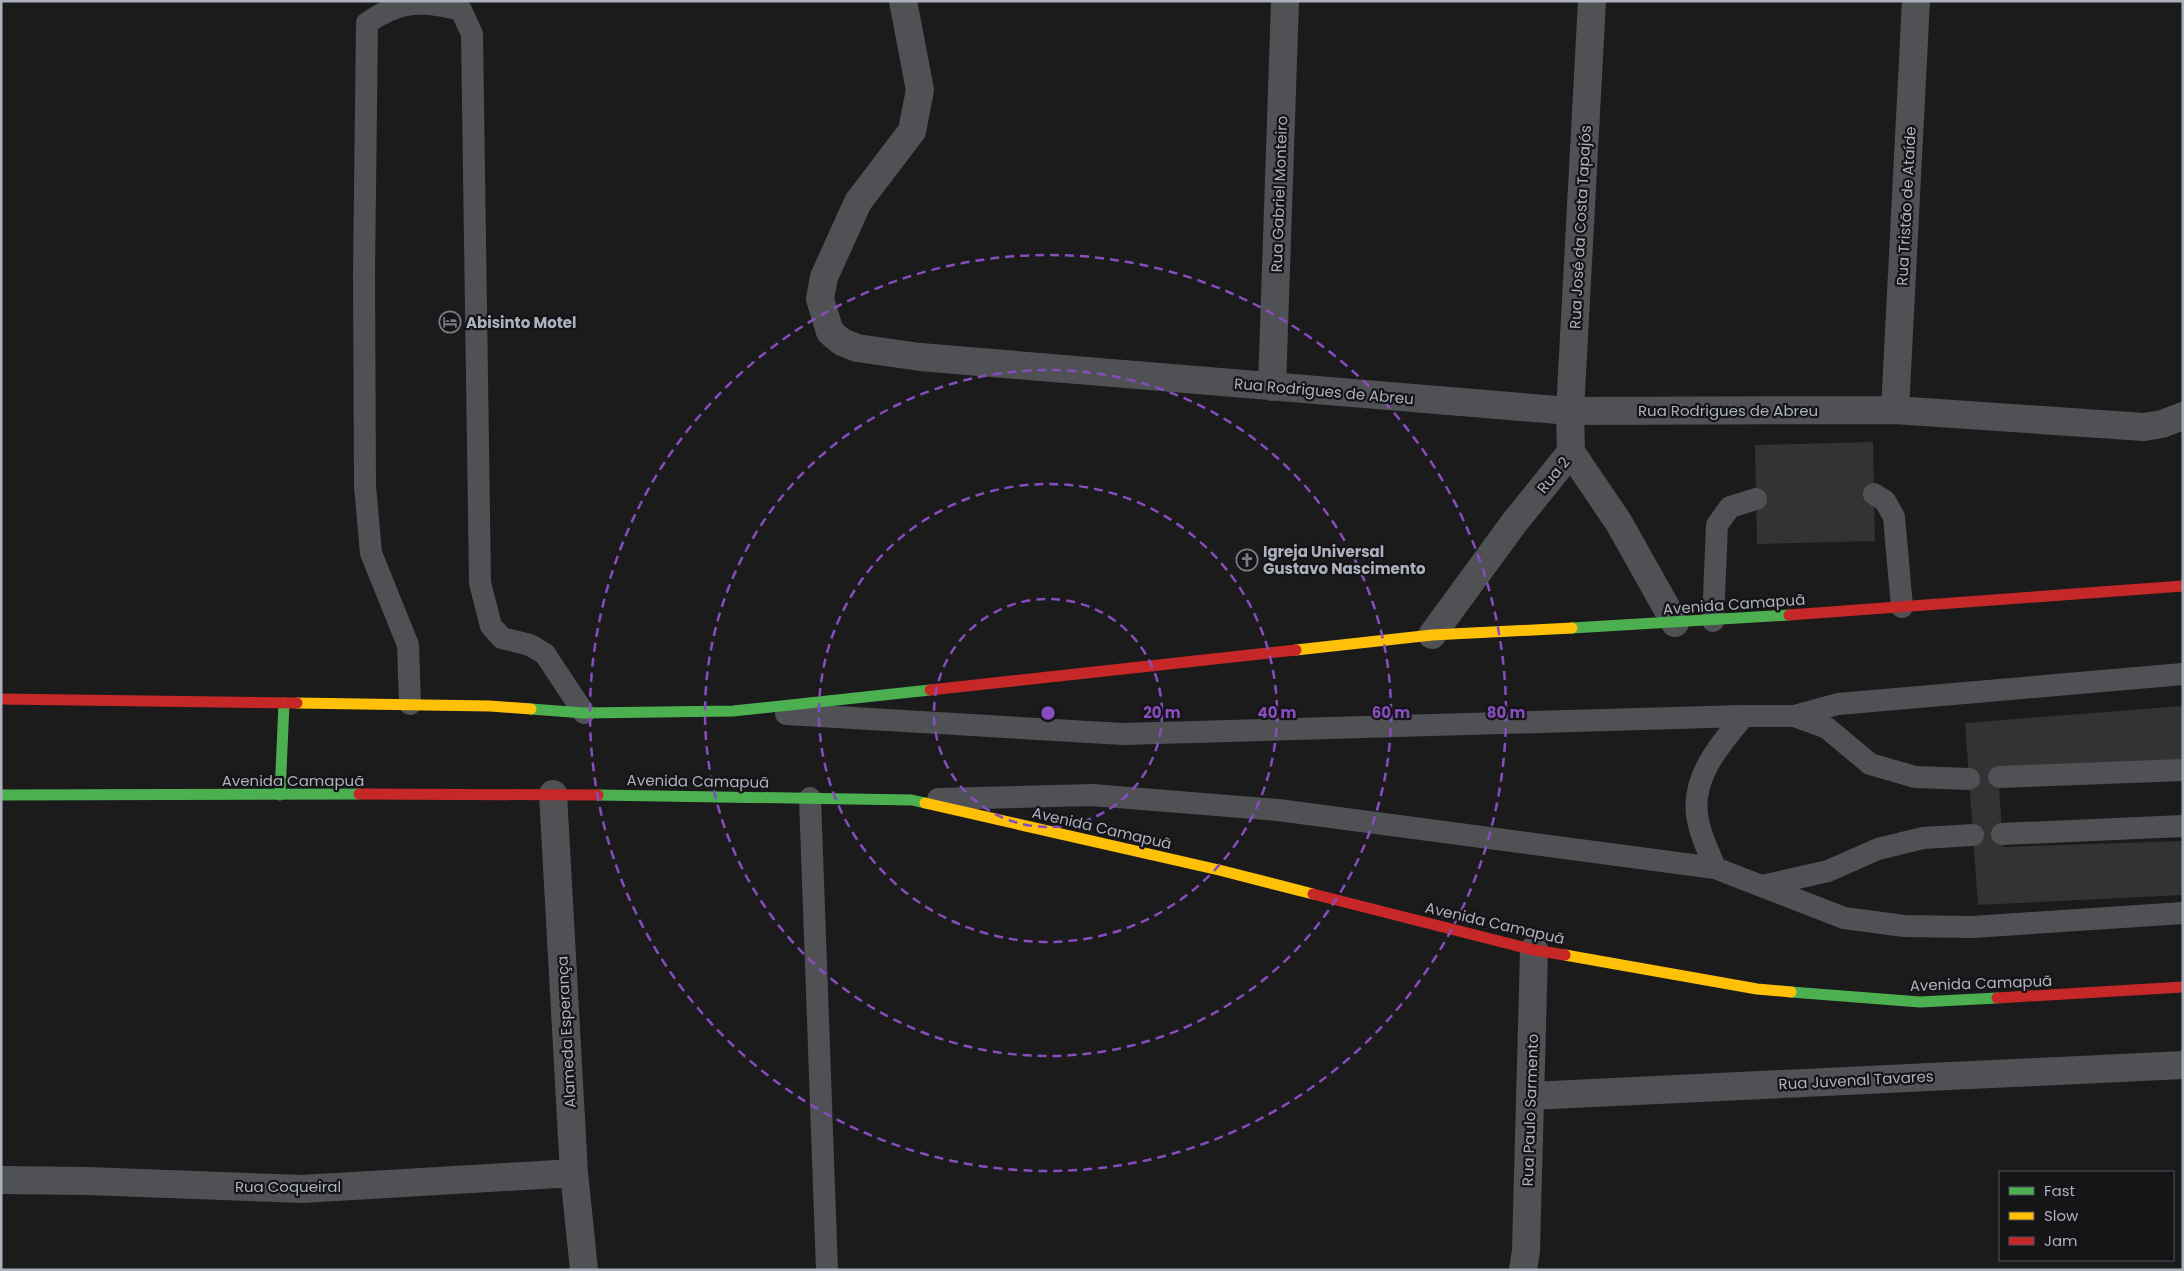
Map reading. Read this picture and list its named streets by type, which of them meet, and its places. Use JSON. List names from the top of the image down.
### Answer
{
  "streets": {
    "main road": ["Avenida Camapuã"],
    "street": [
      "Rua Gabriel Monteiro",
      "Rua Tristão de Ataíde",
      "Rua José da Costa Tapajós",
      "Rua Rodrigues de Abreu",
      "Rua 2",
      "Alameda Esperança",
      "Rua Juvenal Tavares",
      "Rua Paulo Sarmento",
      "Rua Coqueiral"
    ]
  },
  "crossings": [
    ["Rua Gabriel Monteiro", "Rua Rodrigues de Abreu"],
    ["Rua Tristão de Ataíde", "Rua Rodrigues de Abreu"],
    ["Rua José da Costa Tapajós", "Rua Rodrigues de Abreu"],
    ["Rua José da Costa Tapajós", "Rua 2"],
    ["Rua 2", "Avenida Camapuã"],
    ["Avenida Camapuã", "Alameda Esperança"],
    ["Avenida Camapuã", "Rua Paulo Sarmento"],
    ["Alameda Esperança", "Rua Coqueiral"],
    ["Rua Juvenal Tavares", "Rua Paulo Sarmento"]
  ],
  "places": {
    "hotel": ["Abisinto Motel"],
    "church": ["Igreja Universal Gustavo Nascimento"]
  },
  "legend": ["Fast", "Slow", "Jam"],
  "rings": [
    "20 m",
    "40 m",
    "60 m",
    "80 m"
  ]
}
